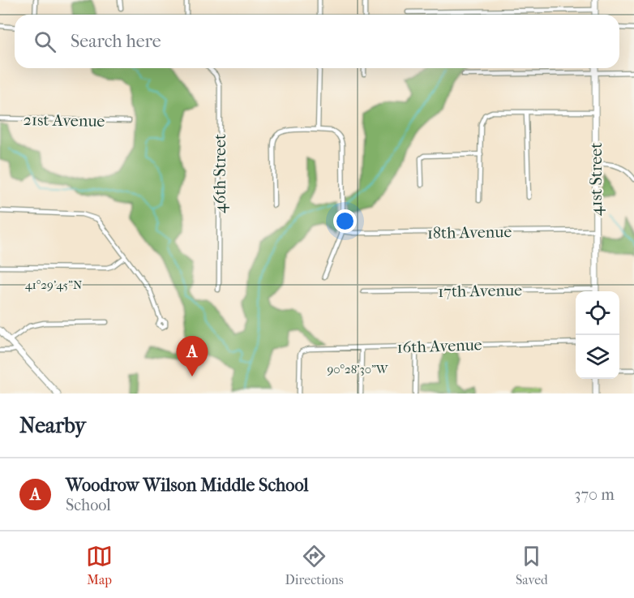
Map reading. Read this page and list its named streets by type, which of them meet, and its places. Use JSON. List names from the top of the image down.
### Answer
{
  "streets": {
    "street": [
      "21st Avenue",
      "46th Street",
      "41st Street",
      "18th Avenue",
      "17th Avenue",
      "16th Avenue"
    ]
  },
  "crossings": [
    ["41st Street", "18th Avenue"]
  ],
  "page": {
    "search": "Search here",
    "pins": "A",
    "heading": "Nearby",
    "list": [
      {
        "mark": "A",
        "name": "Woodrow Wilson Middle School",
        "note": "School",
        "value": "370 m"
      }
    ],
    "nav": ["Map", "Directions", "Saved"]
  },
  "coordinates": ["41°29'45\"N", "90°28'30\"W"]
}
